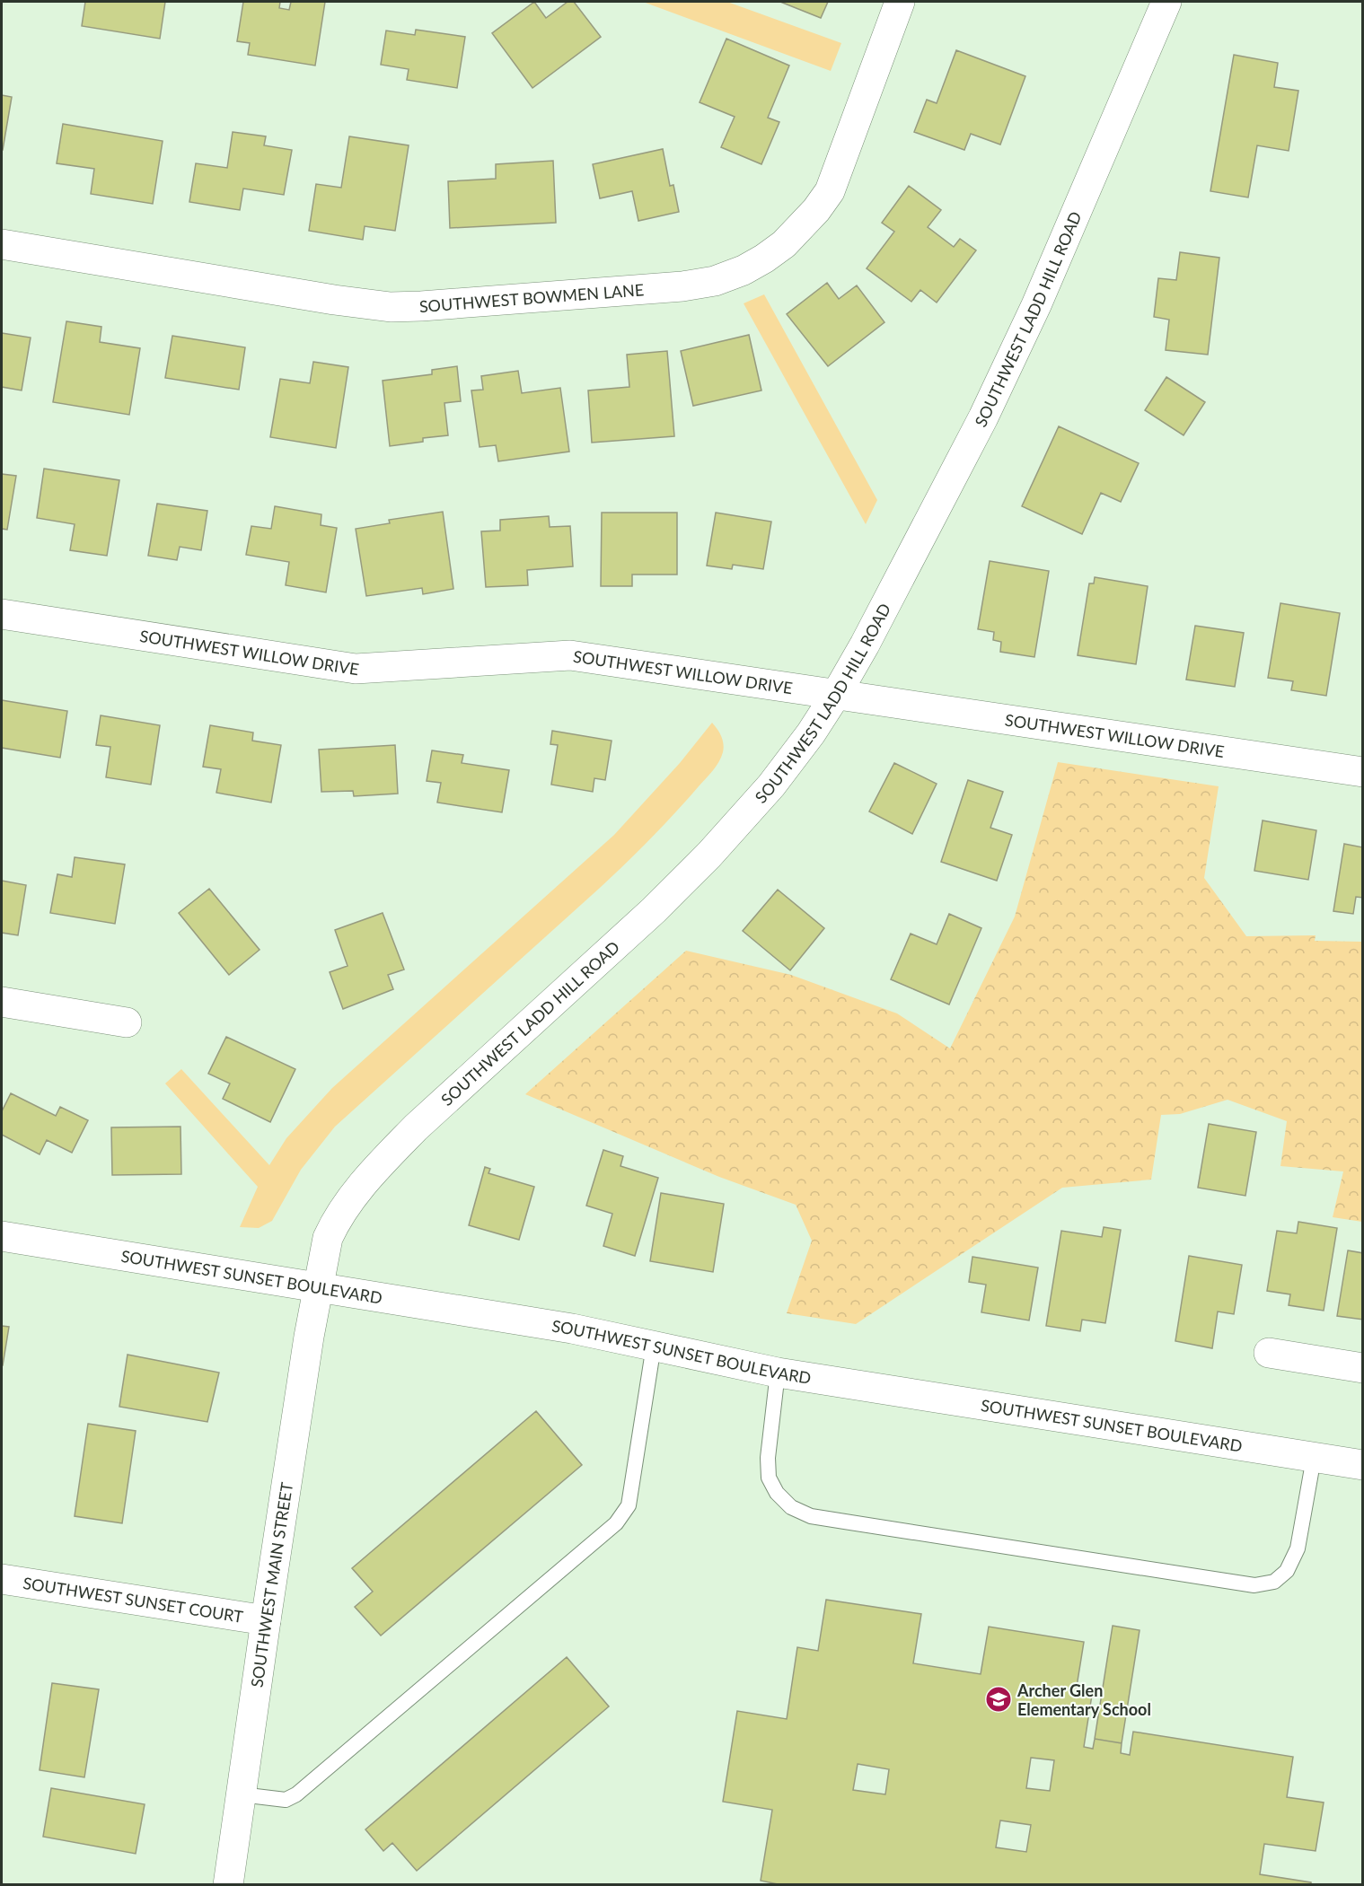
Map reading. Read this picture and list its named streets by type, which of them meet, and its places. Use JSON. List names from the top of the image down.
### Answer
{
  "streets": {
    "street": [
      "SOUTHWEST BOWMEN LANE",
      "SOUTHWEST LADD HILL ROAD",
      "SOUTHWEST WILLOW DRIVE",
      "SOUTHWEST SUNSET BOULEVARD",
      "SOUTHWEST MAIN STREET",
      "SOUTHWEST SUNSET COURT"
    ]
  },
  "crossings": [
    ["SOUTHWEST LADD HILL ROAD", "SOUTHWEST WILLOW DRIVE"],
    ["SOUTHWEST LADD HILL ROAD", "SOUTHWEST SUNSET BOULEVARD"],
    ["SOUTHWEST LADD HILL ROAD", "SOUTHWEST MAIN STREET"],
    ["SOUTHWEST SUNSET BOULEVARD", "SOUTHWEST MAIN STREET"],
    ["SOUTHWEST MAIN STREET", "SOUTHWEST SUNSET COURT"]
  ],
  "places": {
    "school or university": ["Archer Glen Elementary School"]
  }
}
